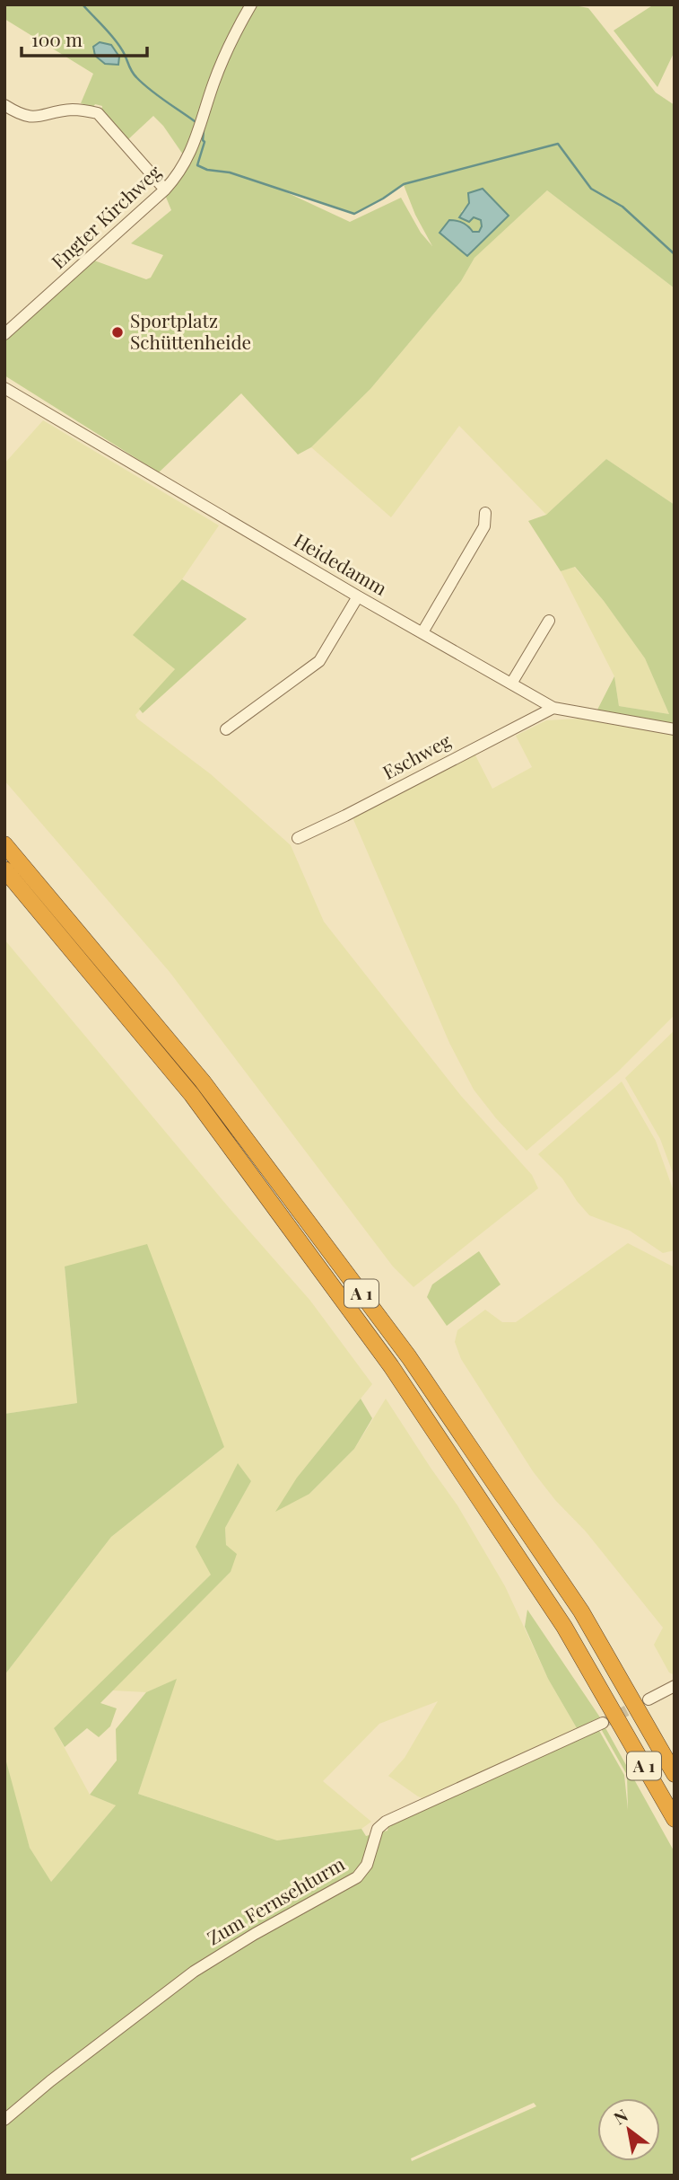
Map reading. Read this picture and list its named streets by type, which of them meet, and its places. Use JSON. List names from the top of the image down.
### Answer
{
  "streets": {
    "highway": ["A 1"],
    "street": [
      "Engter Kirchweg",
      "Heidedamm",
      "Eschweg",
      "Zum Fernsehturm"
    ]
  },
  "crossings": [
    ["Heidedamm", "Eschweg"]
  ],
  "places": ["Sportplatz Schüttenheide"],
  "scale_bar": "100 m",
  "north": "top left"
}
